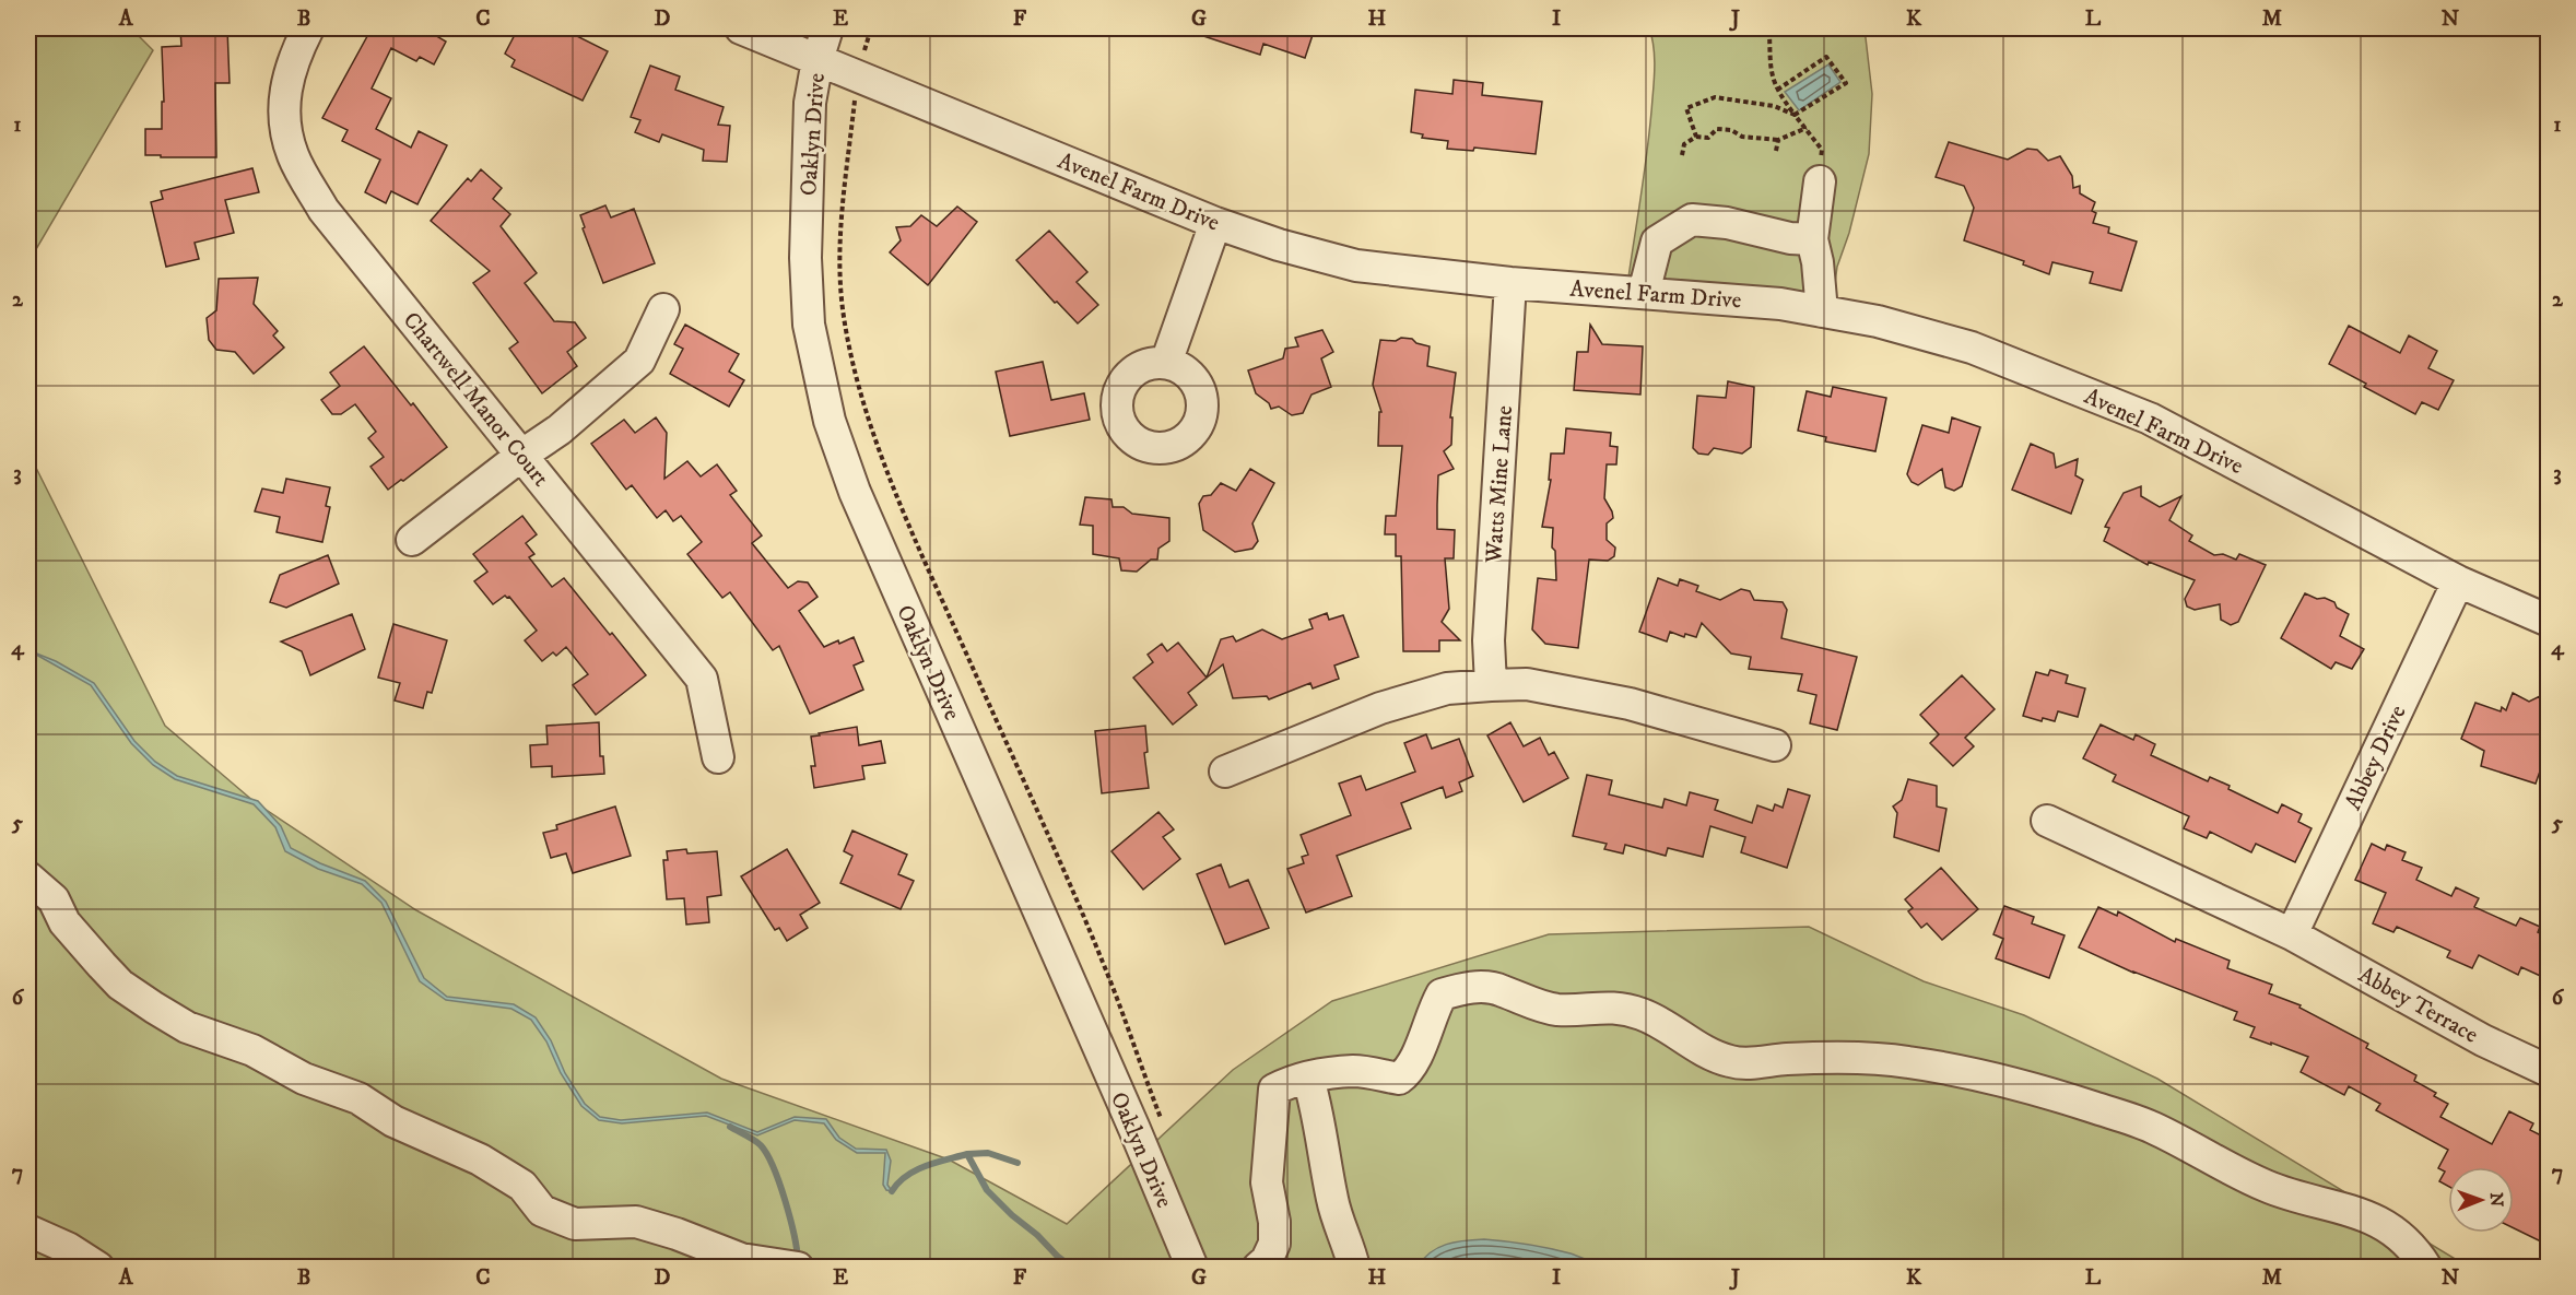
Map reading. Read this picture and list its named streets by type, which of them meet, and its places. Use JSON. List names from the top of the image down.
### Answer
{
  "streets": {
    "street": [
      "Oaklyn Drive",
      "Avenel Farm Drive",
      "Chartwell Manor Court",
      "Watts Mine Lane",
      "Abbey Drive",
      "Abbey Terrace"
    ]
  },
  "crossings": [
    ["Oaklyn Drive", "Avenel Farm Drive"],
    ["Avenel Farm Drive", "Watts Mine Lane"],
    ["Avenel Farm Drive", "Abbey Drive"],
    ["Abbey Drive", "Abbey Terrace"]
  ],
  "north": "right",
  "grid": {
    "columns": [
      "A",
      "B",
      "C",
      "D",
      "E",
      "F",
      "G",
      "H",
      "I",
      "J",
      "K",
      "L",
      "M",
      "N"
    ],
    "rows": [
      "1",
      "2",
      "3",
      "4",
      "5",
      "6",
      "7"
    ]
  }
}
